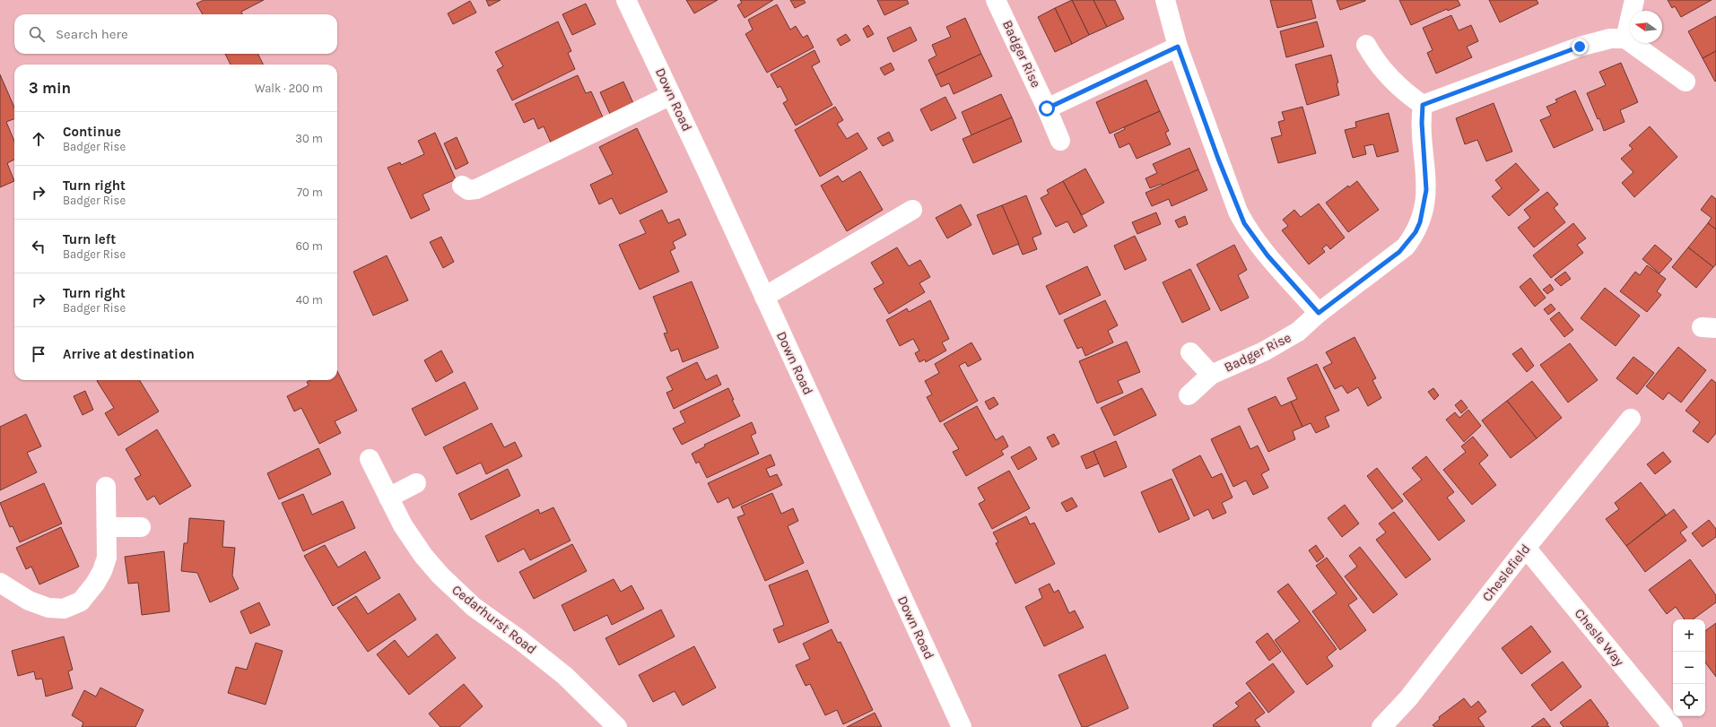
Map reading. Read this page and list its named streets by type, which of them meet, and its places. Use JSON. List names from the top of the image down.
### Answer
{
  "streets": {
    "street": [
      "Badger Rise",
      "Down Road",
      "Cheslefield",
      "Cedarhurst Road",
      "Chesle Way"
    ]
  },
  "crossings": [
    ["Cheslefield", "Chesle Way"]
  ],
  "north": "left",
  "page": {
    "search": "Search here",
    "heading": ["3 min", "Walk · 200 m"],
    "list": [
      ["Continue", "Badger Rise", "30 m"],
      ["Turn right", "Badger Rise", "70 m"],
      ["Turn left", "Badger Rise", "60 m"],
      ["Turn right", "Badger Rise", "40 m"],
      "Arrive at destination"
    ],
    "map_buttons": ["+", "−"]
  }
}
